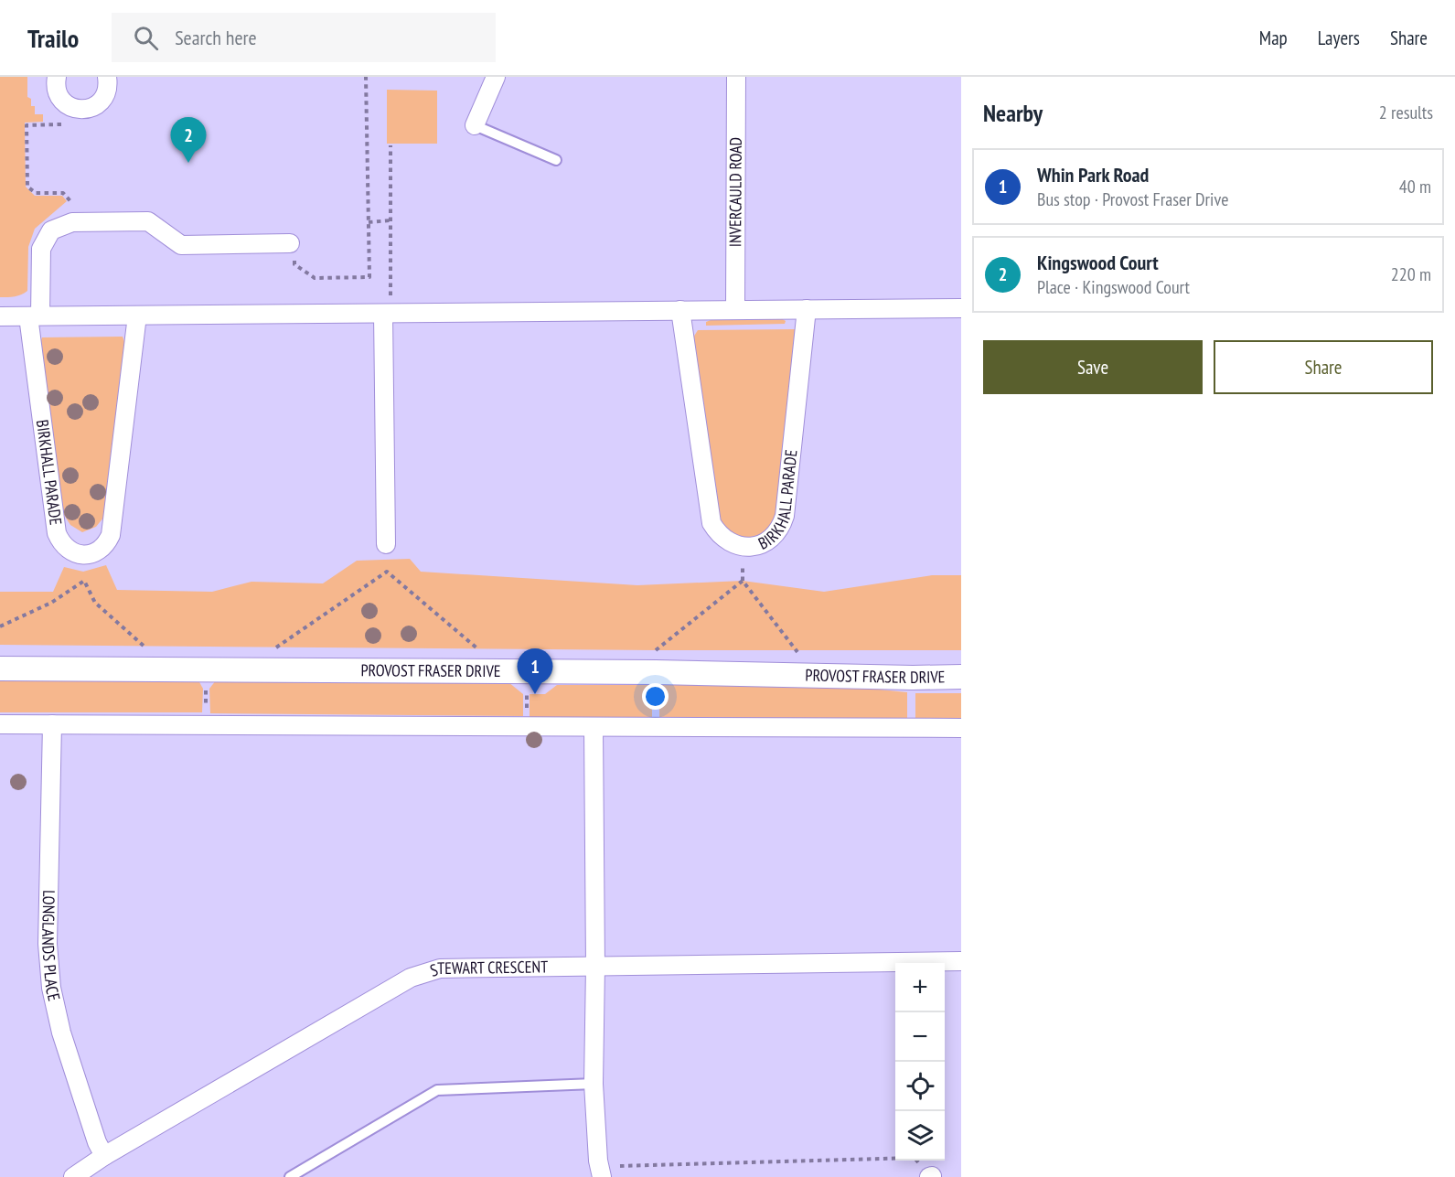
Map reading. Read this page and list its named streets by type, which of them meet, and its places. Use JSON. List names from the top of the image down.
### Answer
{
  "streets": {
    "street": [
      "INVERCAULD ROAD",
      "BIRKHALL PARADE",
      "PROVOST FRASER DRIVE",
      "LONGLANDS PLACE",
      "STEWART CRESCENT"
    ]
  },
  "crossings": [
    ["LONGLANDS PLACE", "STEWART CRESCENT"]
  ],
  "page": {
    "header": "Trailo",
    "search": "Search here",
    "nav": ["Map", "Layers", "Share"],
    "heading": ["Nearby", "2 results"],
    "pins": ["2", "1"],
    "list": [
      {
        "mark": "1",
        "name": "Whin Park Road",
        "note": "Bus stop · Provost Fraser Drive",
        "value": "40 m"
      },
      {
        "mark": "2",
        "name": "Kingswood Court",
        "note": "Place · Kingswood Court",
        "value": "220 m"
      }
    ],
    "buttons": ["Save", "Share"],
    "map_buttons": ["+", "−"]
  }
}
